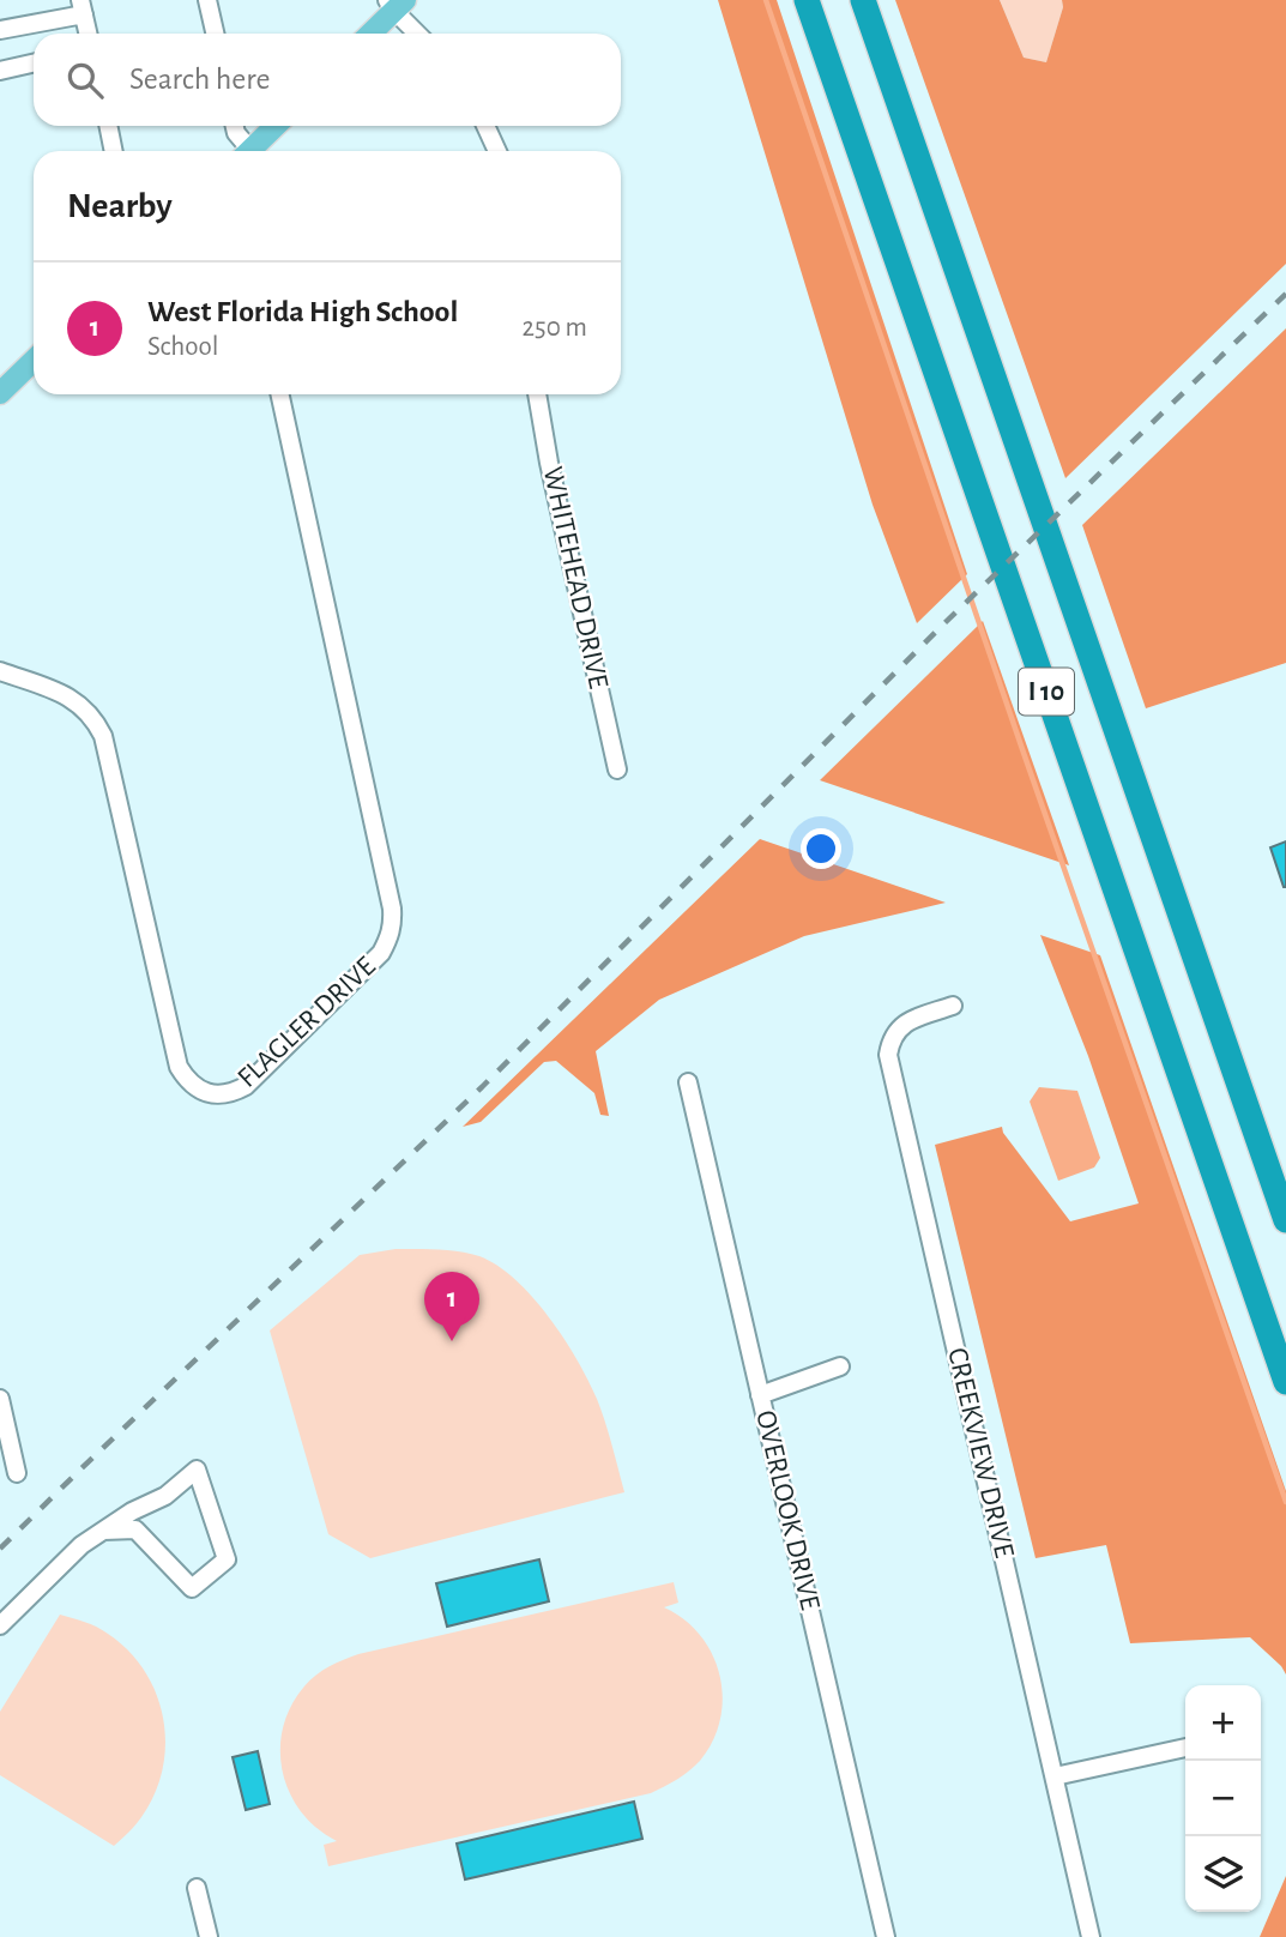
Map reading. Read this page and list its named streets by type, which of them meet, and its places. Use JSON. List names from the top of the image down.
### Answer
{
  "streets": {
    "highway": ["I 10"],
    "street": [
      "WHITEHEAD DRIVE",
      "FLAGLER DRIVE",
      "CREEKVIEW DRIVE",
      "OVERLOOK DRIVE"
    ]
  },
  "page": {
    "search": "Search here",
    "heading": "Nearby",
    "list": [
      {
        "mark": "1",
        "name": "West Florida High School",
        "note": "School",
        "value": "250 m"
      }
    ],
    "pins": "1",
    "map_buttons": ["+", "−"]
  }
}
